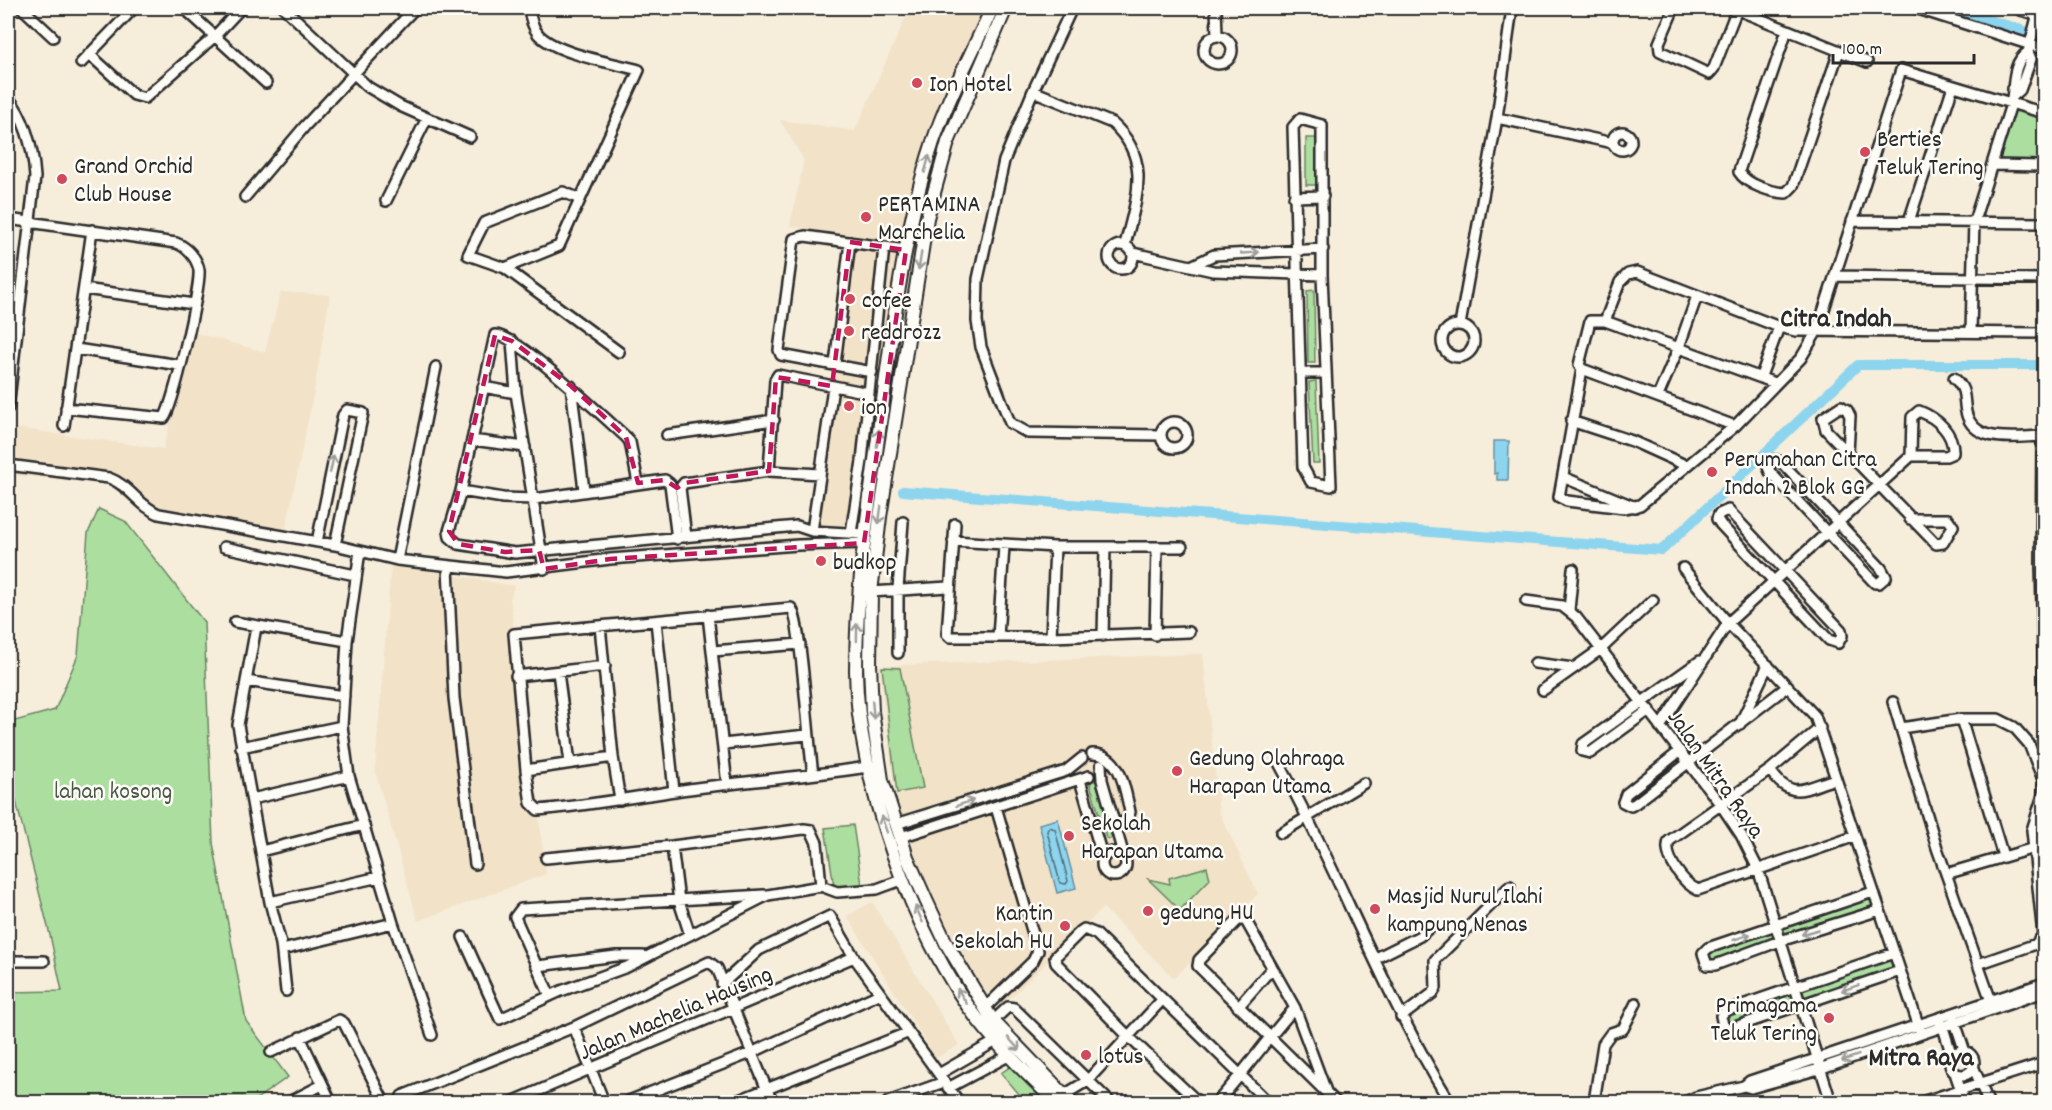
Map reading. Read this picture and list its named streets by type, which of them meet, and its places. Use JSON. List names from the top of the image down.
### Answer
{
  "streets": {
    "street": ["Jalan Mitra Raya", "Jalan Machelia Hausing"]
  },
  "districts": ["Citra Indah", "Mitra Raya"],
  "parks": ["lahan kosong"],
  "places": [
    "Ion Hotel",
    "Berties Teluk Tering",
    "Grand Orchid Club House",
    "PERTAMINA Marchelia",
    "cofee",
    "reddrozz",
    "ion",
    "Perumahan Citra Indah 2 Blok GG",
    "budkop",
    "Gedung Olahraga Harapan Utama",
    "Sekolah Harapan Utama",
    "Masjid Nurul Ilahi kampung Nenas",
    "gedung HU",
    "Kantin Sekolah HU",
    "Primagama Teluk Tering",
    "lotus"
  ],
  "scale_bar": "100 m"
}
